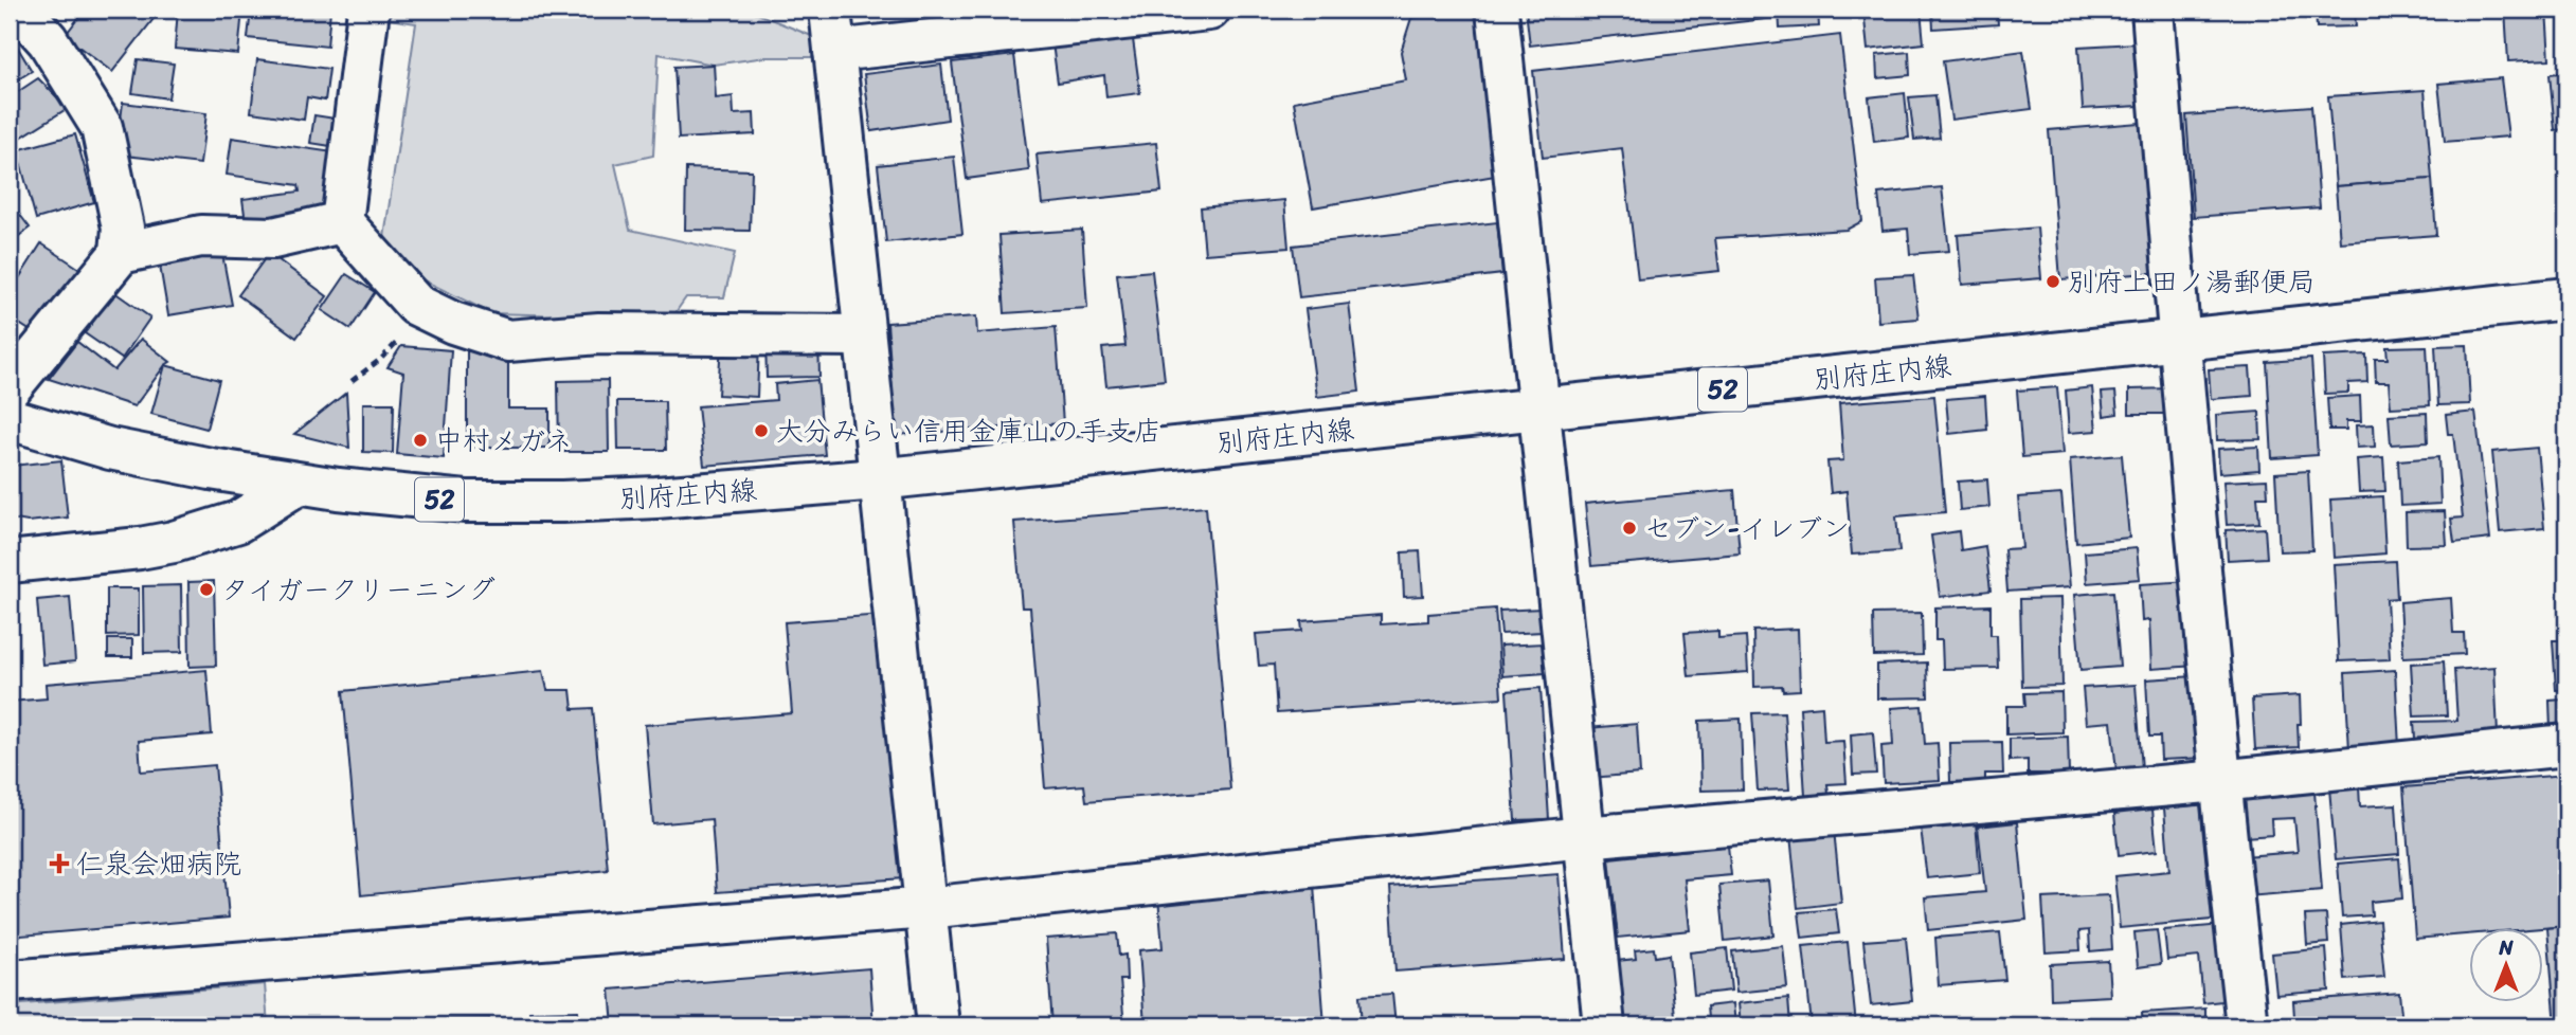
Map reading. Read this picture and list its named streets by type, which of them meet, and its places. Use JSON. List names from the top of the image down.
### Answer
{
  "streets": {
    "street": ["別府庄内線", "52"]
  },
  "places": {
    "other": [
      "別府上田ノ湯郵便局",
      "大分みらい信用金庫山の手支店",
      "中村メガネ",
      "セブン-イレブン",
      "タイガークリーニング"
    ],
    "health": ["仁泉会畑病院"]
  },
  "north": "top"
}
